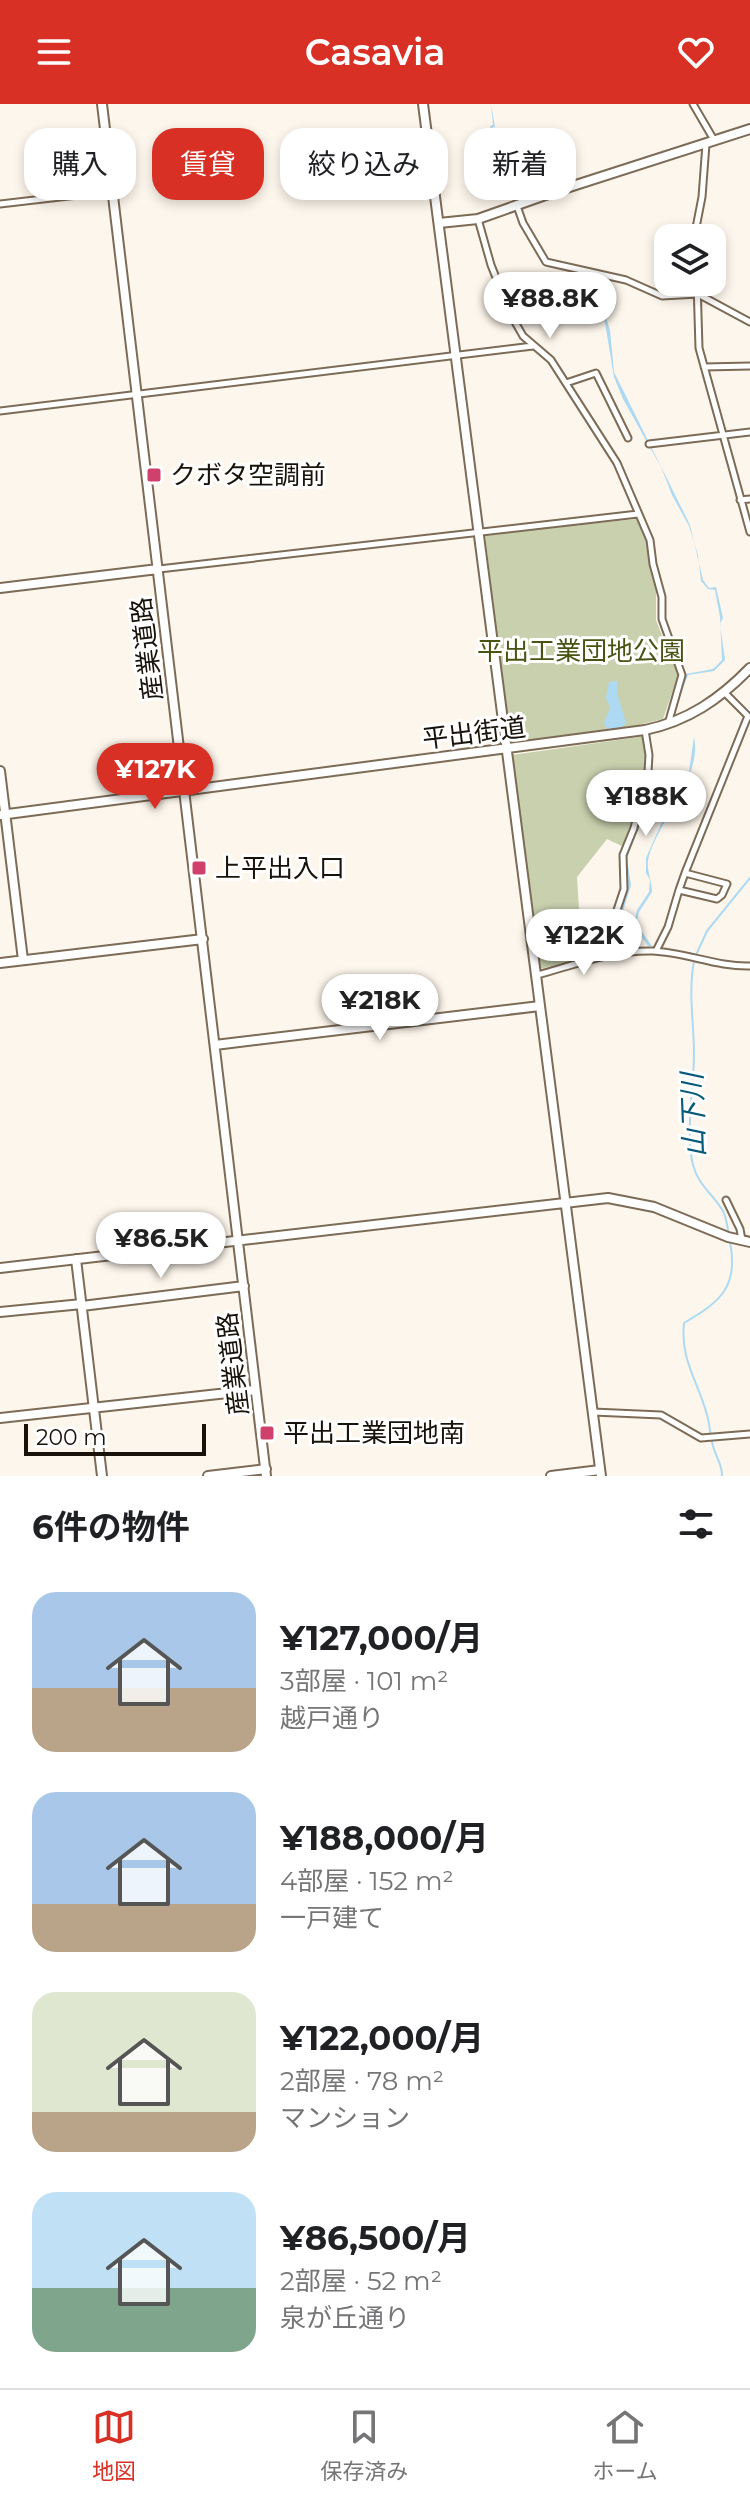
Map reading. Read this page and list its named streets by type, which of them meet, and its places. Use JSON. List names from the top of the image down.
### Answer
{
  "streets": {
    "street": ["産業道路", "平出街道"]
  },
  "crossings": [
    ["産業道路", "平出街道"]
  ],
  "water": ["山下川"],
  "parks": ["平出工業団地公園"],
  "places": {
    "transit": ["クボタ空調前", "上平出入口", "平出工業団地南"]
  },
  "scale_bar": "200 m",
  "page": {
    "header": "Casavia",
    "chip": [
      "購入",
      "賃貸",
      "絞り込み",
      "新着"
    ],
    "price": [
      "¥88.8K",
      "¥127K",
      "¥188K",
      "¥122K",
      "¥218K",
      "¥86.5K"
    ],
    "scale": "200 m",
    "heading": "6件の物件",
    "list": [
      {
        "name": "¥127,000/月",
        "note": "3部屋 · 101 m² · 越戸通り"
      },
      {
        "name": "¥188,000/月",
        "note": "4部屋 · 152 m² · 一戸建て"
      },
      {
        "name": "¥122,000/月",
        "note": "2部屋 · 78 m² · マンション"
      },
      {
        "name": "¥86,500/月",
        "note": "2部屋 · 52 m² · 泉が丘通り"
      }
    ],
    "tabs": ["地図", "保存済み", "ホーム"]
  }
}
